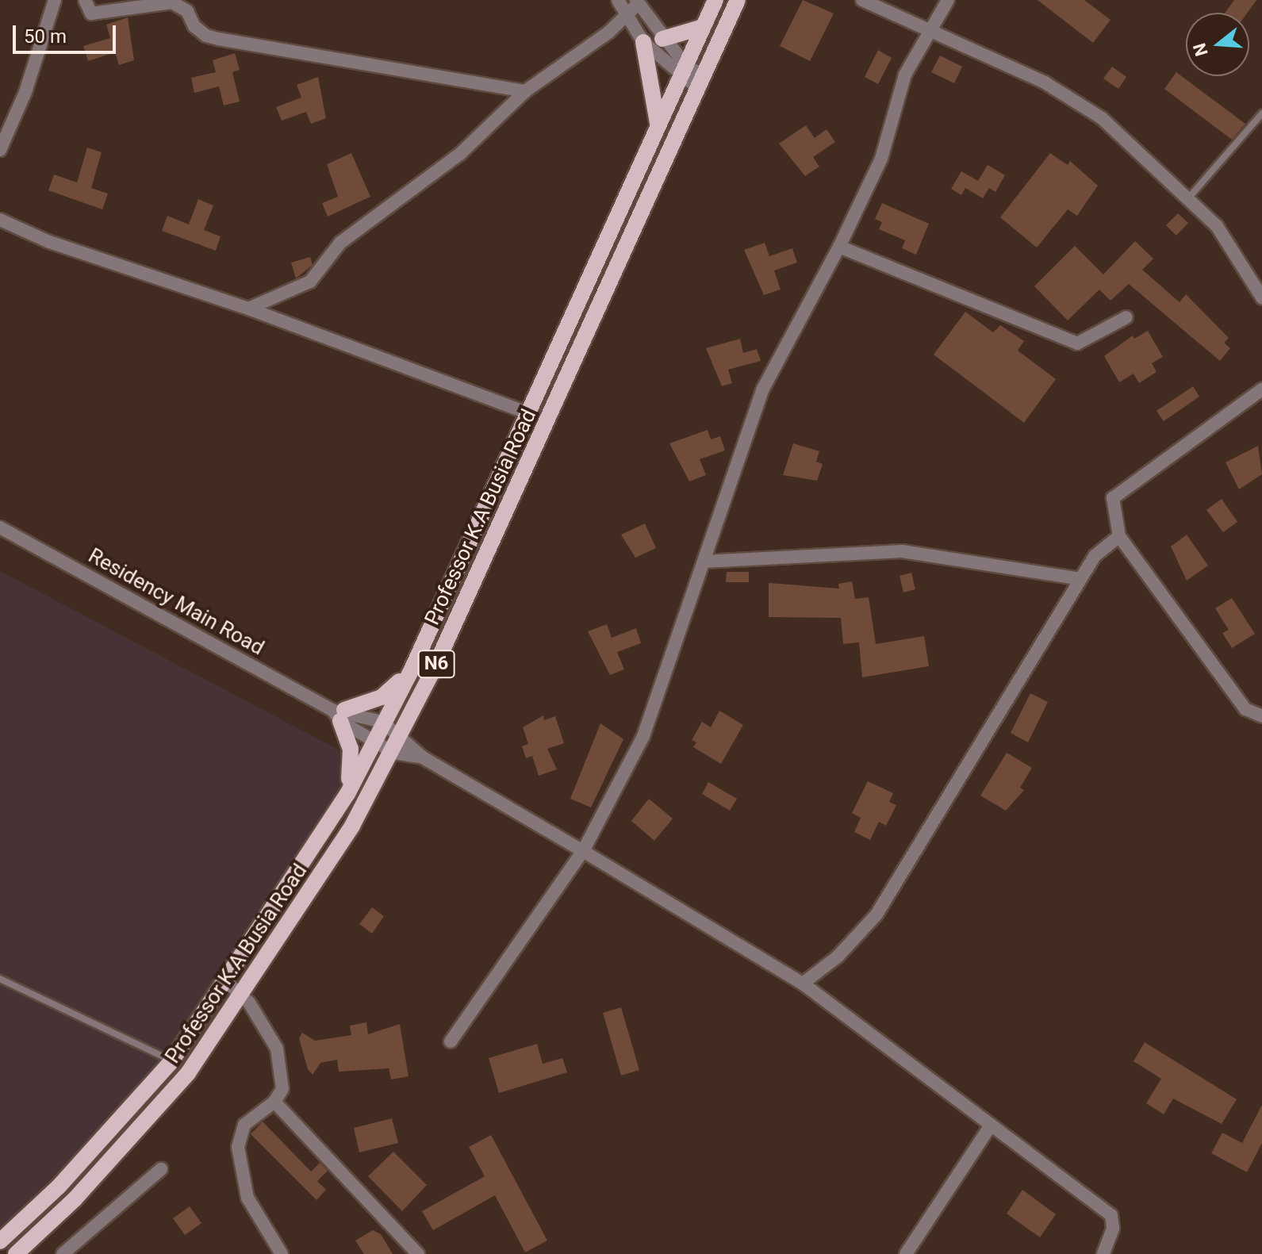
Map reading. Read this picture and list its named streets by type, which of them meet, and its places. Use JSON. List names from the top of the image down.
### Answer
{
  "streets": {
    "main road": ["Professor K.A Busia Road", "N6"],
    "street": ["Residency Main Road"]
  },
  "scale_bar": "50 m",
  "north": "left"
}
